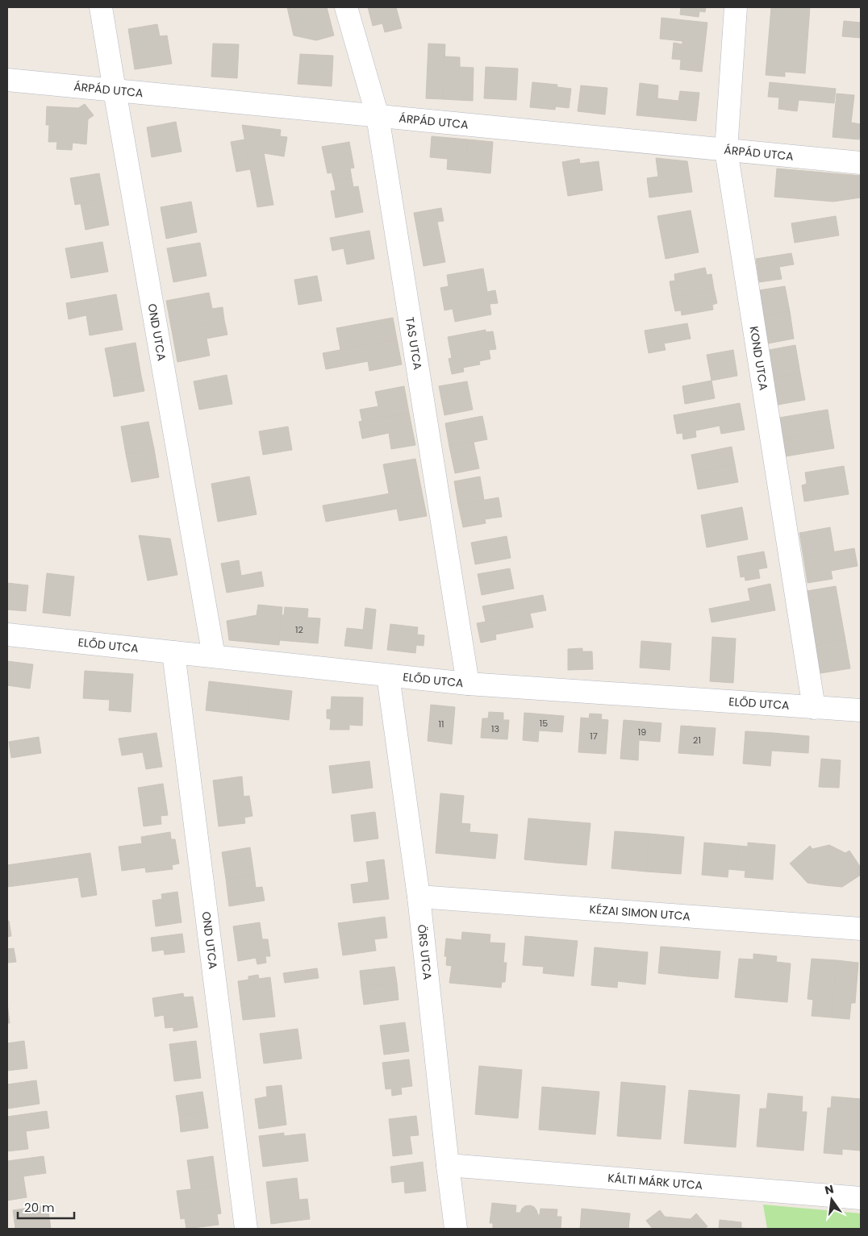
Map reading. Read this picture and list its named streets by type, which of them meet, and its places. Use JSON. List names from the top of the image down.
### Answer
{
  "streets": {
    "street": [
      "ÁRPÁD UTCA",
      "OND UTCA",
      "TAS UTCA",
      "KOND UTCA",
      "ELŐD UTCA",
      "KÉZAI SIMON UTCA",
      "ÖRS UTCA",
      "KÁLTI MÁRK UTCA"
    ]
  },
  "crossings": [
    ["ÁRPÁD UTCA", "OND UTCA"],
    ["ÁRPÁD UTCA", "TAS UTCA"],
    ["ÁRPÁD UTCA", "KOND UTCA"],
    ["OND UTCA", "ELŐD UTCA"],
    ["TAS UTCA", "ELŐD UTCA"],
    ["KOND UTCA", "ELŐD UTCA"],
    ["ELŐD UTCA", "ÖRS UTCA"],
    ["KÉZAI SIMON UTCA", "ÖRS UTCA"],
    ["ÖRS UTCA", "KÁLTI MÁRK UTCA"]
  ],
  "house_numbers": [
    "12",
    "15",
    "11",
    "13",
    "19",
    "17",
    "21"
  ],
  "scale_bar": "20 m",
  "north": "top"
}
